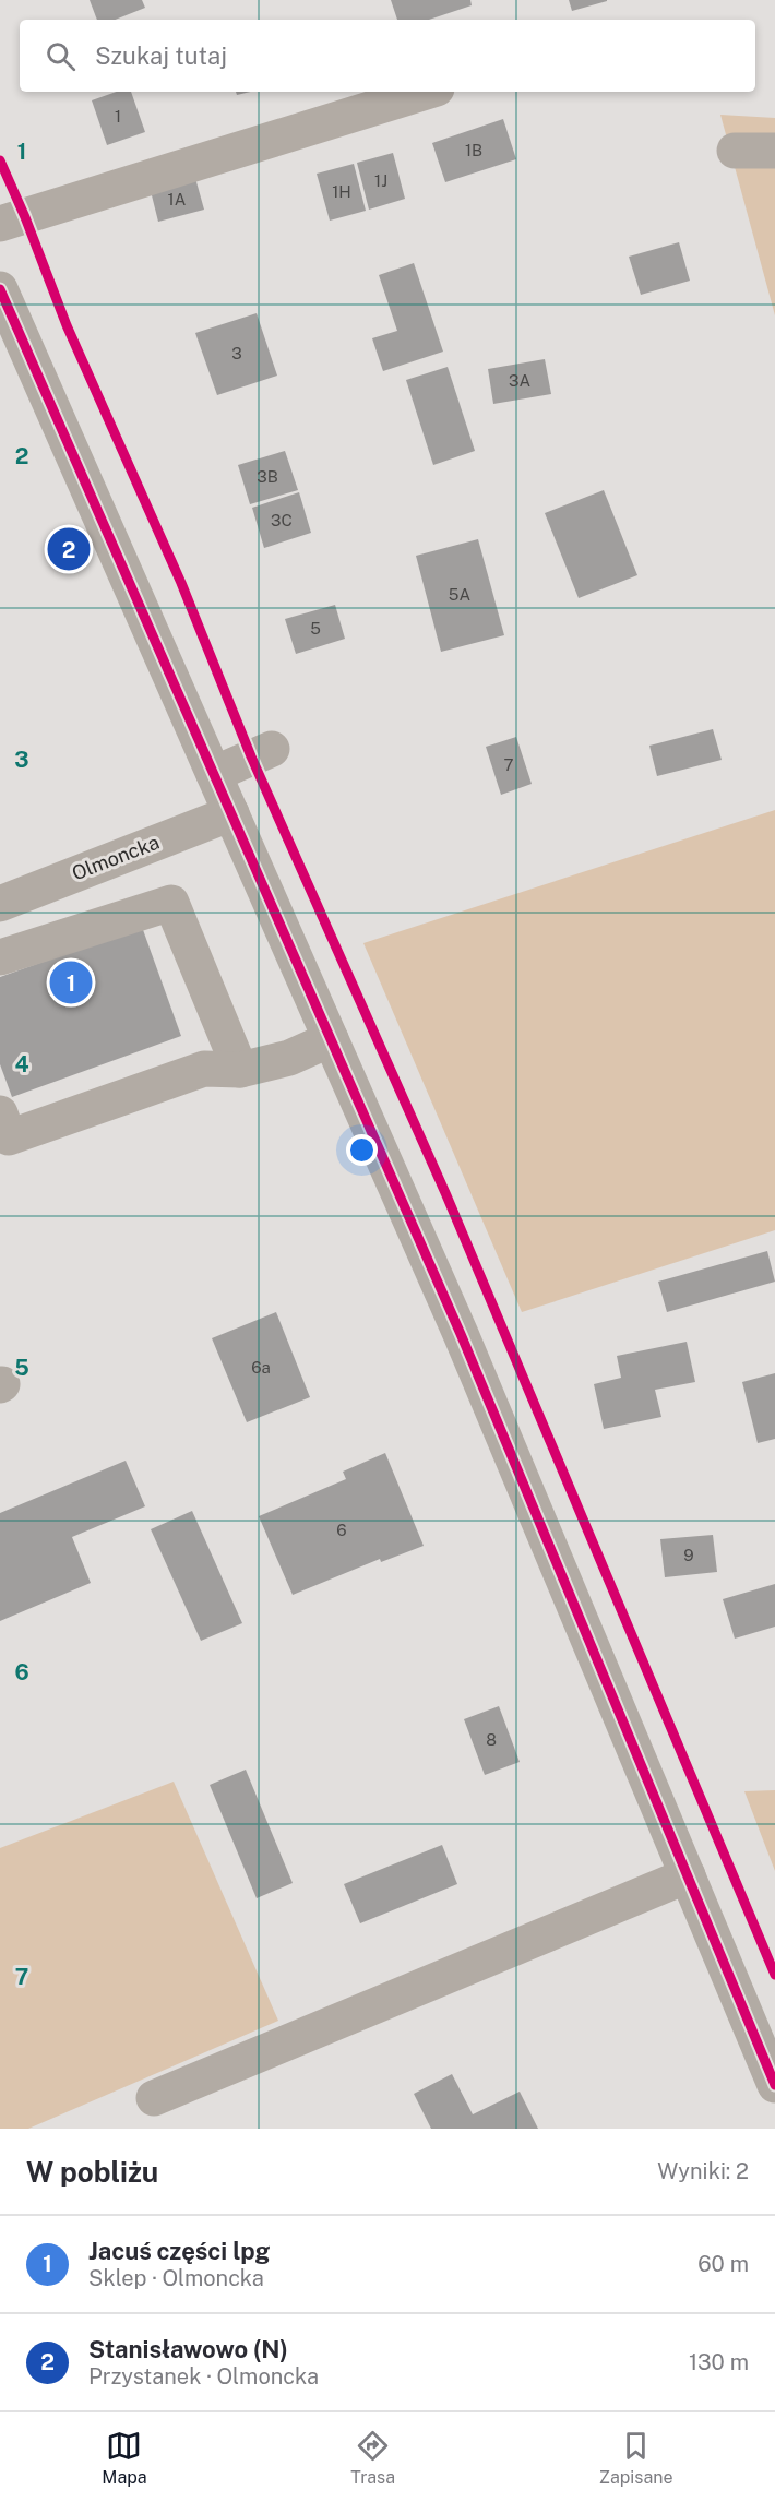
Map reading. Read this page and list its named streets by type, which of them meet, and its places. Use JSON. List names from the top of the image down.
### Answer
{
  "streets": {
    "street": ["Olmoncka"]
  },
  "house_numbers": [
    "1",
    "1B",
    "1J",
    "1H",
    "1A",
    "3",
    "3A",
    "3B",
    "3C",
    "5A",
    "5",
    "7",
    "6a",
    "6",
    "9",
    "8"
  ],
  "page": {
    "search": "Szukaj tutaj",
    "pins": ["2", "1"],
    "heading": ["W pobliżu", "Wyniki: 2"],
    "list": [
      {
        "mark": "1",
        "name": "Jacuś części lpg",
        "note": "Sklep · Olmoncka",
        "value": "60 m"
      },
      {
        "mark": "2",
        "name": "Stanisławowo (N)",
        "note": "Przystanek · Olmoncka",
        "value": "130 m"
      }
    ],
    "nav": ["Mapa", "Trasa", "Zapisane"]
  },
  "grid": {
    "rows": [
      "1",
      "2",
      "3",
      "4",
      "5",
      "6",
      "7"
    ]
  }
}
